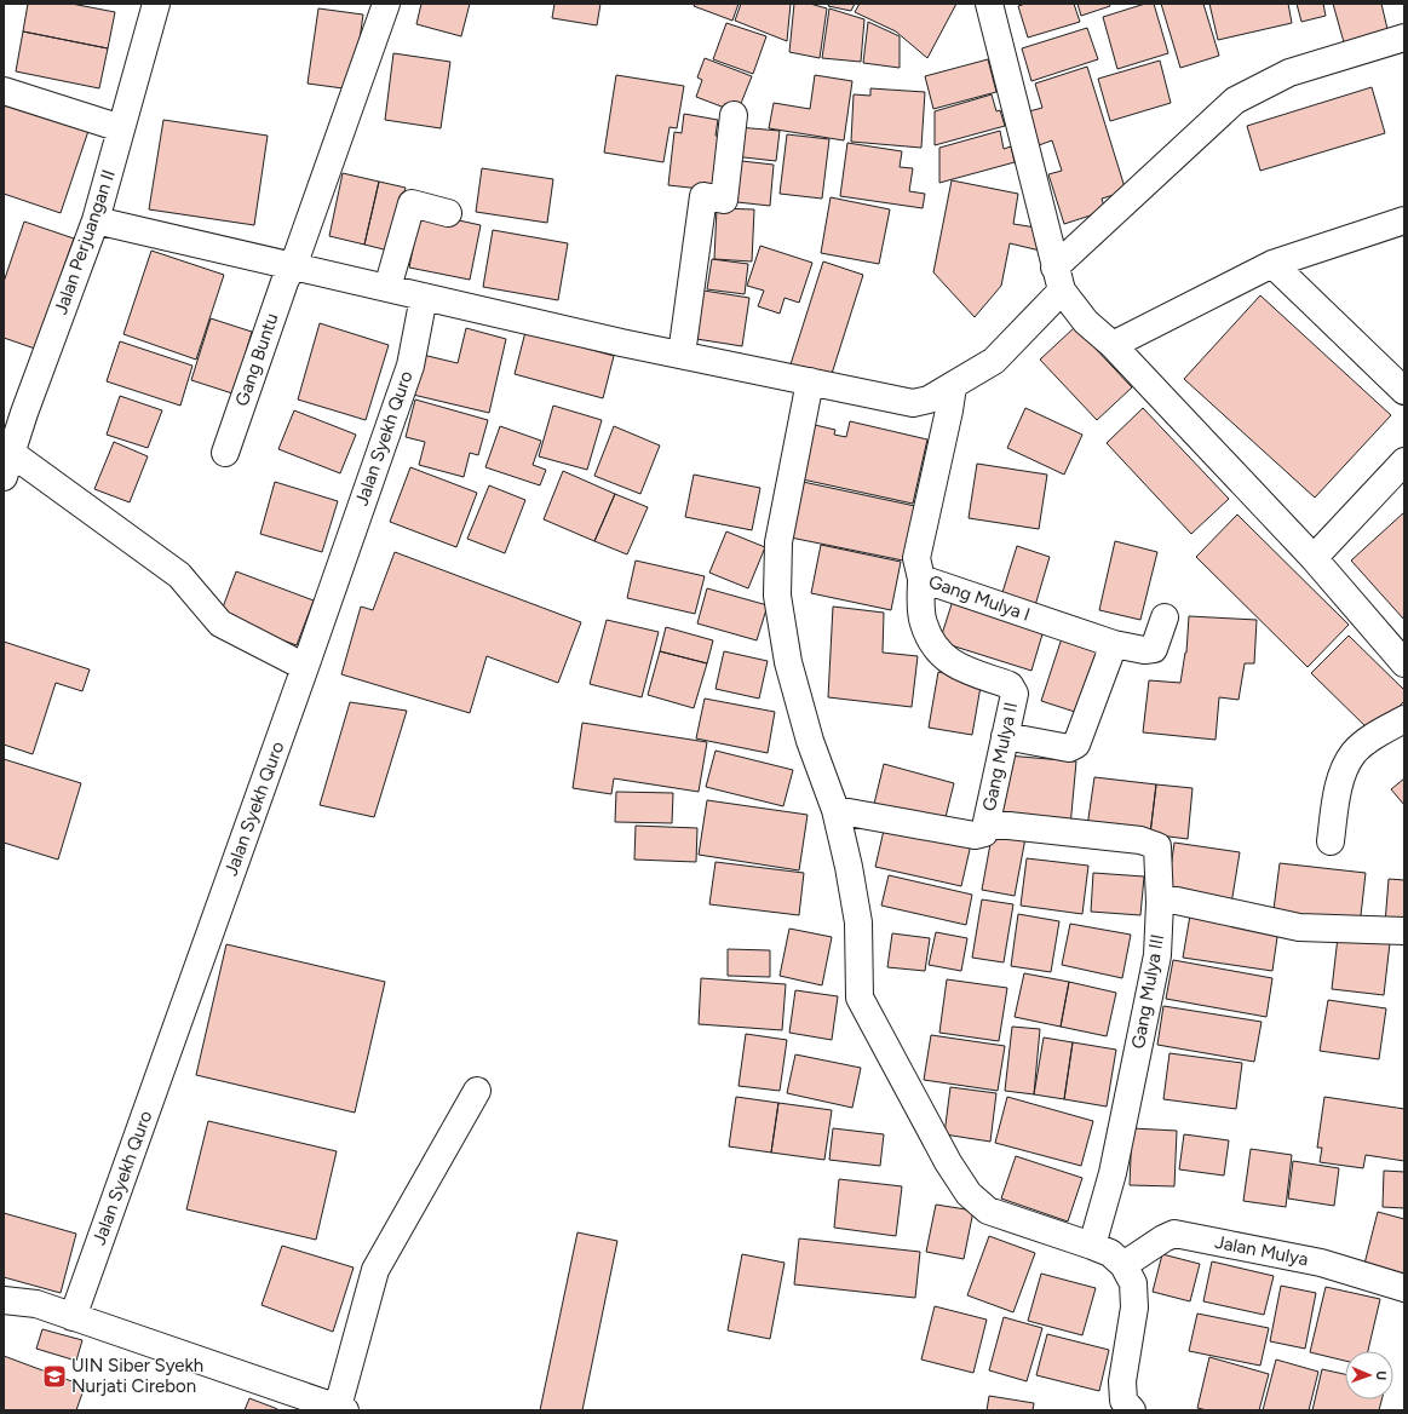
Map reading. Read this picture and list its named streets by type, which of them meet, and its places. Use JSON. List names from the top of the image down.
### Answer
{
  "streets": {
    "street": [
      "Jalan Perjuangan II",
      "Gang Buntu",
      "Jalan Syekh Quro",
      "Gang Mulya I",
      "Gang Mulya II",
      "Gang Mulya III",
      "Jalan Mulya"
    ]
  },
  "crossings": [
    ["Gang Mulya I", "Gang Mulya II"],
    ["Gang Mulya II", "Gang Mulya III"]
  ],
  "places": {
    "school or university": ["UIN Siber Syekh Nurjati Cirebon"]
  },
  "north": "right"
}
